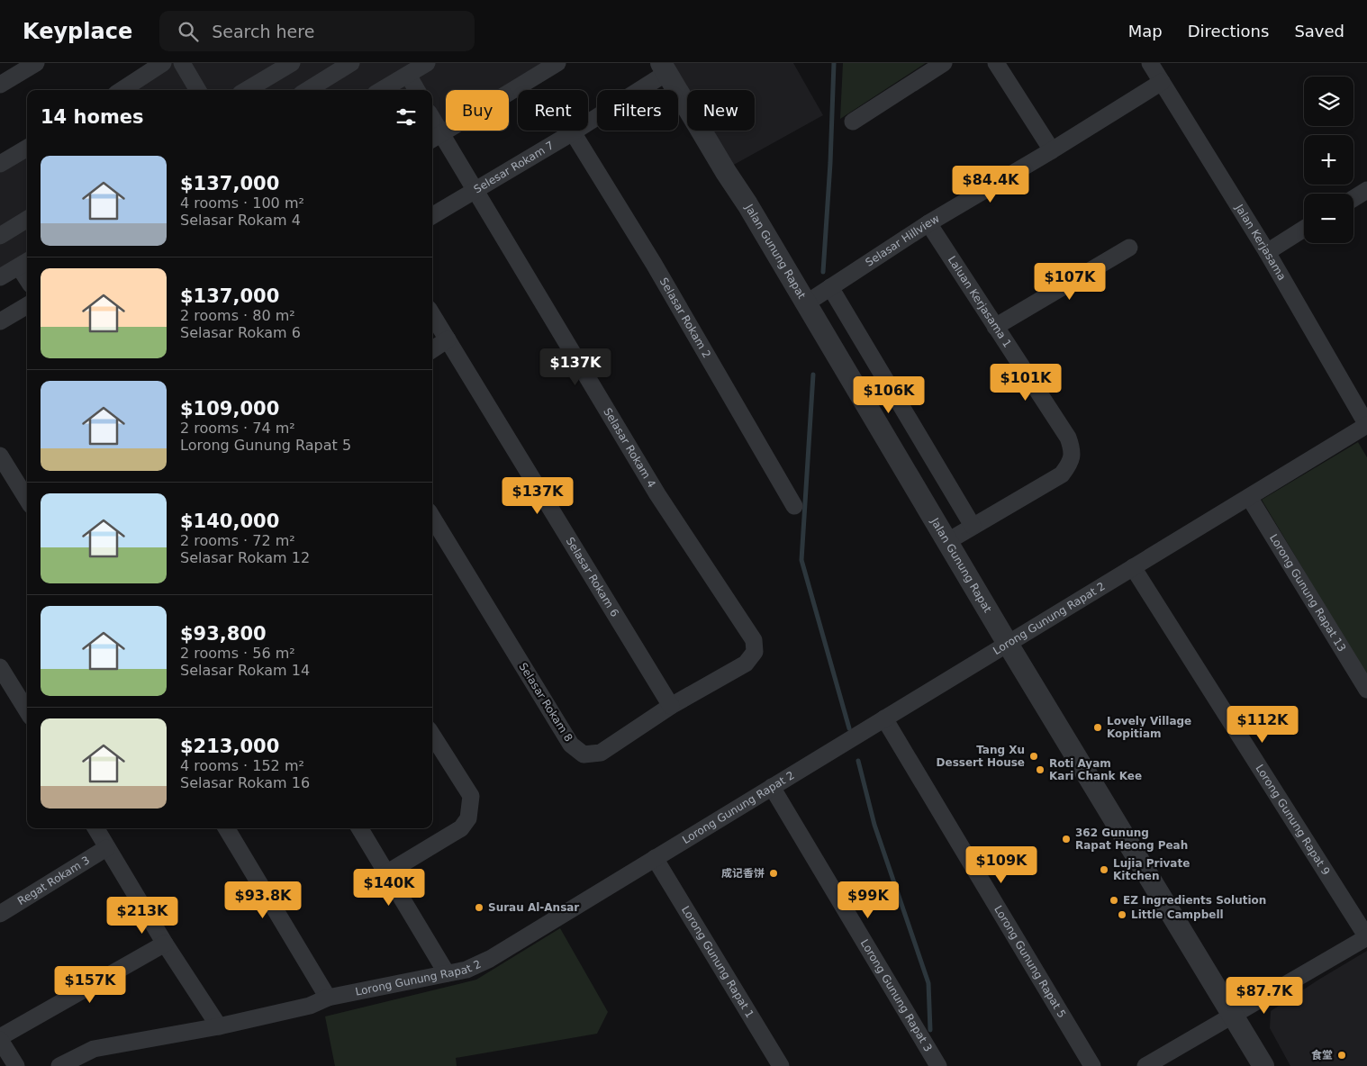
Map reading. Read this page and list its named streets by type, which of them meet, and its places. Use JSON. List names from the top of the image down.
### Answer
{
  "streets": {
    "street": [
      "Selesar Rokam 7",
      "Selasar Hillview",
      "Jalan Kerjasama",
      "Jalan Gunung Rapat",
      "Laluan Kerjasama 1",
      "Selasar Rokam 2",
      "Selasar Rokam 4",
      "Selasar Rokam 6",
      "Lorong Gunung Rapat 13",
      "Lorong Gunung Rapat 2",
      "Selasar Rokam 8",
      "Lorong Gunung Rapat 9",
      "Regat Rokam 3",
      "Lorong Gunung Rapat 5",
      "Lorong Gunung Rapat 1",
      "Lorong Gunung Rapat 3"
    ]
  },
  "crossings": [
    ["Selesar Rokam 7", "Jalan Gunung Rapat"],
    ["Selesar Rokam 7", "Selasar Rokam 2"],
    ["Selesar Rokam 7", "Selasar Rokam 4"],
    ["Selasar Hillview", "Jalan Kerjasama"],
    ["Selasar Hillview", "Jalan Gunung Rapat"],
    ["Selasar Hillview", "Laluan Kerjasama 1"],
    ["Jalan Kerjasama", "Lorong Gunung Rapat 2"],
    ["Jalan Gunung Rapat", "Laluan Kerjasama 1"],
    ["Jalan Gunung Rapat", "Lorong Gunung Rapat 2"],
    ["Selasar Rokam 4", "Selasar Rokam 8"],
    ["Selasar Rokam 6", "Selasar Rokam 8"],
    ["Lorong Gunung Rapat 13", "Lorong Gunung Rapat 2"],
    ["Lorong Gunung Rapat 2", "Lorong Gunung Rapat 9"],
    ["Lorong Gunung Rapat 2", "Lorong Gunung Rapat 5"],
    ["Lorong Gunung Rapat 2", "Lorong Gunung Rapat 1"],
    ["Lorong Gunung Rapat 2", "Lorong Gunung Rapat 3"]
  ],
  "places": [
    "Lovely Village Kopitiam",
    "Tang Xu Dessert House",
    "Roti Ayam Kari Chank Kee",
    "362 Gunung Rapat Heong Peah",
    "Lujia Private Kitchen",
    "成记香饼",
    "EZ Ingredients Solution",
    "Surau Al-Ansar",
    "Little Campbell",
    "食堂"
  ],
  "page": {
    "header": "Keyplace",
    "search": "Search here",
    "nav": ["Map", "Directions", "Saved"],
    "map_buttons": ["+", "−"],
    "chip": [
      "Buy",
      "Rent",
      "Filters",
      "New"
    ],
    "heading": "14 homes",
    "list": [
      {
        "name": "$137,000",
        "note": "4 rooms · 100 m² · Selasar Rokam 4"
      },
      {
        "name": "$137,000",
        "note": "2 rooms · 80 m² · Selasar Rokam 6"
      },
      {
        "name": "$109,000",
        "note": "2 rooms · 74 m² · Lorong Gunung Rapat 5"
      },
      {
        "name": "$140,000",
        "note": "2 rooms · 72 m² · Selasar Rokam 12"
      },
      {
        "name": "$93,800",
        "note": "2 rooms · 56 m² · Selasar Rokam 14"
      },
      {
        "name": "$213,000",
        "note": "4 rooms · 152 m² · Selasar Rokam 16"
      }
    ],
    "price": [
      "$84.4K",
      "$107K",
      "$137K",
      "$101K",
      "$106K",
      "$137K",
      "$112K",
      "$109K",
      "$140K",
      "$93.8K",
      "$99K",
      "$213K",
      "$157K",
      "$87.7K"
    ]
  }
}
